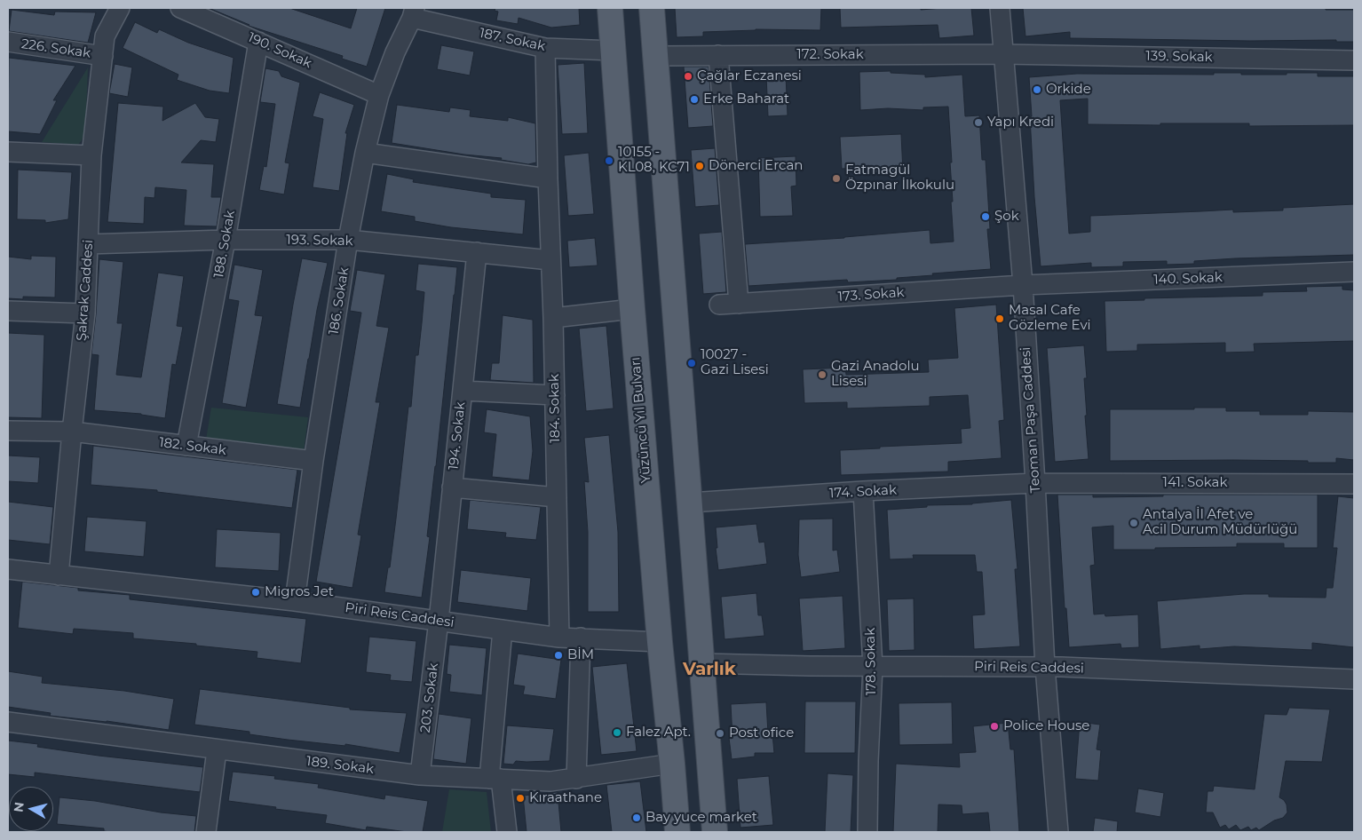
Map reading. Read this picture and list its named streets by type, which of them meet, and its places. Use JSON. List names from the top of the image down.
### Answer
{
  "streets": {
    "main road": ["Yüzüncü Yıl Bulvarı"],
    "street": [
      "187. Sokak",
      "226. Sokak",
      "190. Sokak",
      "172. Sokak",
      "139. Sokak",
      "193. Sokak",
      "188. Sokak",
      "140. Sokak",
      "Şakrak Caddesi",
      "173. Sokak",
      "186. Sokak",
      "184. Sokak",
      "Teoman Paşa Caddesi",
      "194. Sokak",
      "182. Sokak",
      "141. Sokak",
      "174. Sokak",
      "Piri Reis Caddesi",
      "178. Sokak",
      "203. Sokak",
      "189. Sokak"
    ]
  },
  "crossings": [
    ["187. Sokak", "186. Sokak"],
    ["187. Sokak", "184. Sokak"],
    ["187. Sokak", "Yüzüncü Yıl Bulvarı"],
    ["226. Sokak", "Şakrak Caddesi"],
    ["190. Sokak", "188. Sokak"],
    ["190. Sokak", "186. Sokak"],
    ["172. Sokak", "139. Sokak"],
    ["172. Sokak", "Teoman Paşa Caddesi"],
    ["139. Sokak", "Teoman Paşa Caddesi"],
    ["193. Sokak", "188. Sokak"],
    ["193. Sokak", "Şakrak Caddesi"],
    ["193. Sokak", "186. Sokak"],
    ["193. Sokak", "184. Sokak"],
    ["193. Sokak", "194. Sokak"],
    ["188. Sokak", "182. Sokak"],
    ["140. Sokak", "173. Sokak"],
    ["140. Sokak", "Teoman Paşa Caddesi"],
    ["Şakrak Caddesi", "182. Sokak"],
    ["Şakrak Caddesi", "Piri Reis Caddesi"],
    ["173. Sokak", "Teoman Paşa Caddesi"],
    ["186. Sokak", "182. Sokak"],
    ["186. Sokak", "Piri Reis Caddesi"],
    ["184. Sokak", "Piri Reis Caddesi"],
    ["Yüzüncü Yıl Bulvarı", "Piri Reis Caddesi"],
    ["Yüzüncü Yıl Bulvarı", "189. Sokak"],
    ["Teoman Paşa Caddesi", "141. Sokak"],
    ["Teoman Paşa Caddesi", "174. Sokak"],
    ["Teoman Paşa Caddesi", "Piri Reis Caddesi"],
    ["194. Sokak", "Piri Reis Caddesi"],
    ["194. Sokak", "203. Sokak"],
    ["141. Sokak", "174. Sokak"],
    ["174. Sokak", "178. Sokak"],
    ["Piri Reis Caddesi", "178. Sokak"],
    ["Piri Reis Caddesi", "203. Sokak"],
    ["203. Sokak", "189. Sokak"]
  ],
  "districts": ["Varlık"],
  "places": [
    "Çağlar Eczanesi",
    "Orkide",
    "Erke Baharat",
    "Yapı Kredi",
    "10155 - KL08, KC71",
    "Dönerci Ercan",
    "Fatmagül Özpınar İlkokulu",
    "Şok",
    "Masal Cafe Gözleme Evi",
    "10027 - Gazi Lisesi",
    "Gazi Anadolu Lisesi",
    "Antalya İl Afet ve Acil Durum Müdürlüğü",
    "Migros Jet",
    "BİM",
    "Police House",
    "Falez Apt.",
    "Post ofice",
    "Kıraathane",
    "Bay yuce market"
  ],
  "north": "left"
}
